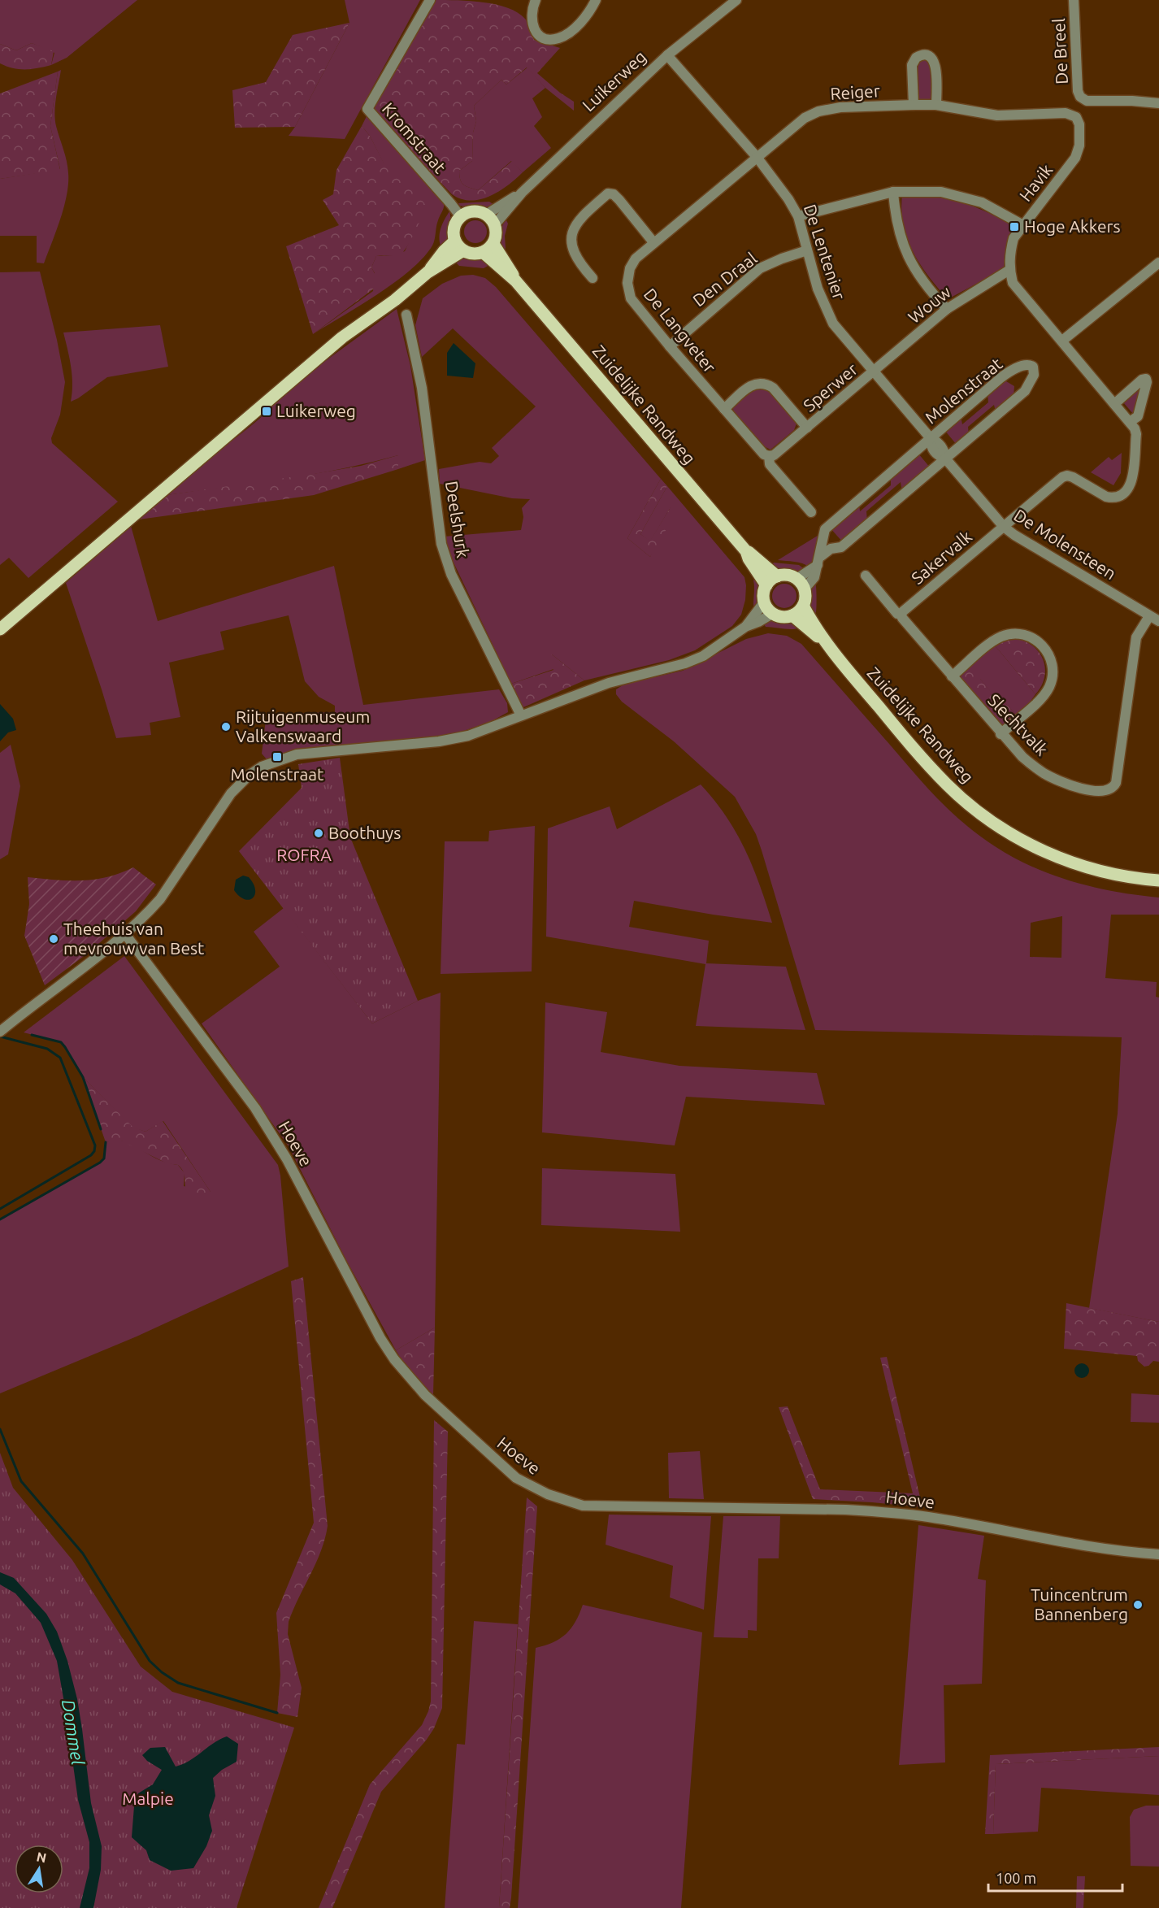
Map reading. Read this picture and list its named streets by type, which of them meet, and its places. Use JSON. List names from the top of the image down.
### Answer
{
  "streets": {
    "main road": ["Zuidelijke Randweg"],
    "street": [
      "De Breel",
      "Luikerweg",
      "Reiger",
      "Kromstraat",
      "Havik",
      "De Lentenier",
      "Den Draal",
      "Wouw",
      "De Langveter",
      "Sperwer",
      "Molenstraat",
      "Deelshurk",
      "De Molensteen",
      "Sakervalk",
      "Slechtvalk",
      "Hoeve"
    ]
  },
  "crossings": [
    ["Luikerweg", "Kromstraat"],
    ["Luikerweg", "De Lentenier"],
    ["Luikerweg", "Zuidelijke Randweg"],
    ["Reiger", "Havik"],
    ["Reiger", "De Lentenier"],
    ["Reiger", "De Langveter"],
    ["Kromstraat", "Zuidelijke Randweg"],
    ["Havik", "Wouw"],
    ["De Lentenier", "Den Draal"],
    ["De Lentenier", "Wouw"],
    ["De Lentenier", "De Langveter"],
    ["De Lentenier", "Sperwer"],
    ["De Lentenier", "Molenstraat"],
    ["De Lentenier", "De Molensteen"],
    ["Den Draal", "De Langveter"],
    ["Wouw", "Sperwer"],
    ["De Langveter", "Sperwer"],
    ["Molenstraat", "De Molensteen"],
    ["De Molensteen", "Sakervalk"],
    ["De Molensteen", "Slechtvalk"],
    ["Sakervalk", "Slechtvalk"]
  ],
  "water": ["Dommel"],
  "parks": ["ROFRA", "Malpie"],
  "places": {
    "transit": ["Hoge Akkers", "Luikerweg", "Molenstraat"],
    "other": [
      "Rijtuigenmuseum Valkenswaard",
      "Boothuys",
      "Theehuis van mevrouw van Best",
      "Tuincentrum Bannenberg"
    ]
  },
  "scale_bar": "100 m",
  "north": "top"
}
